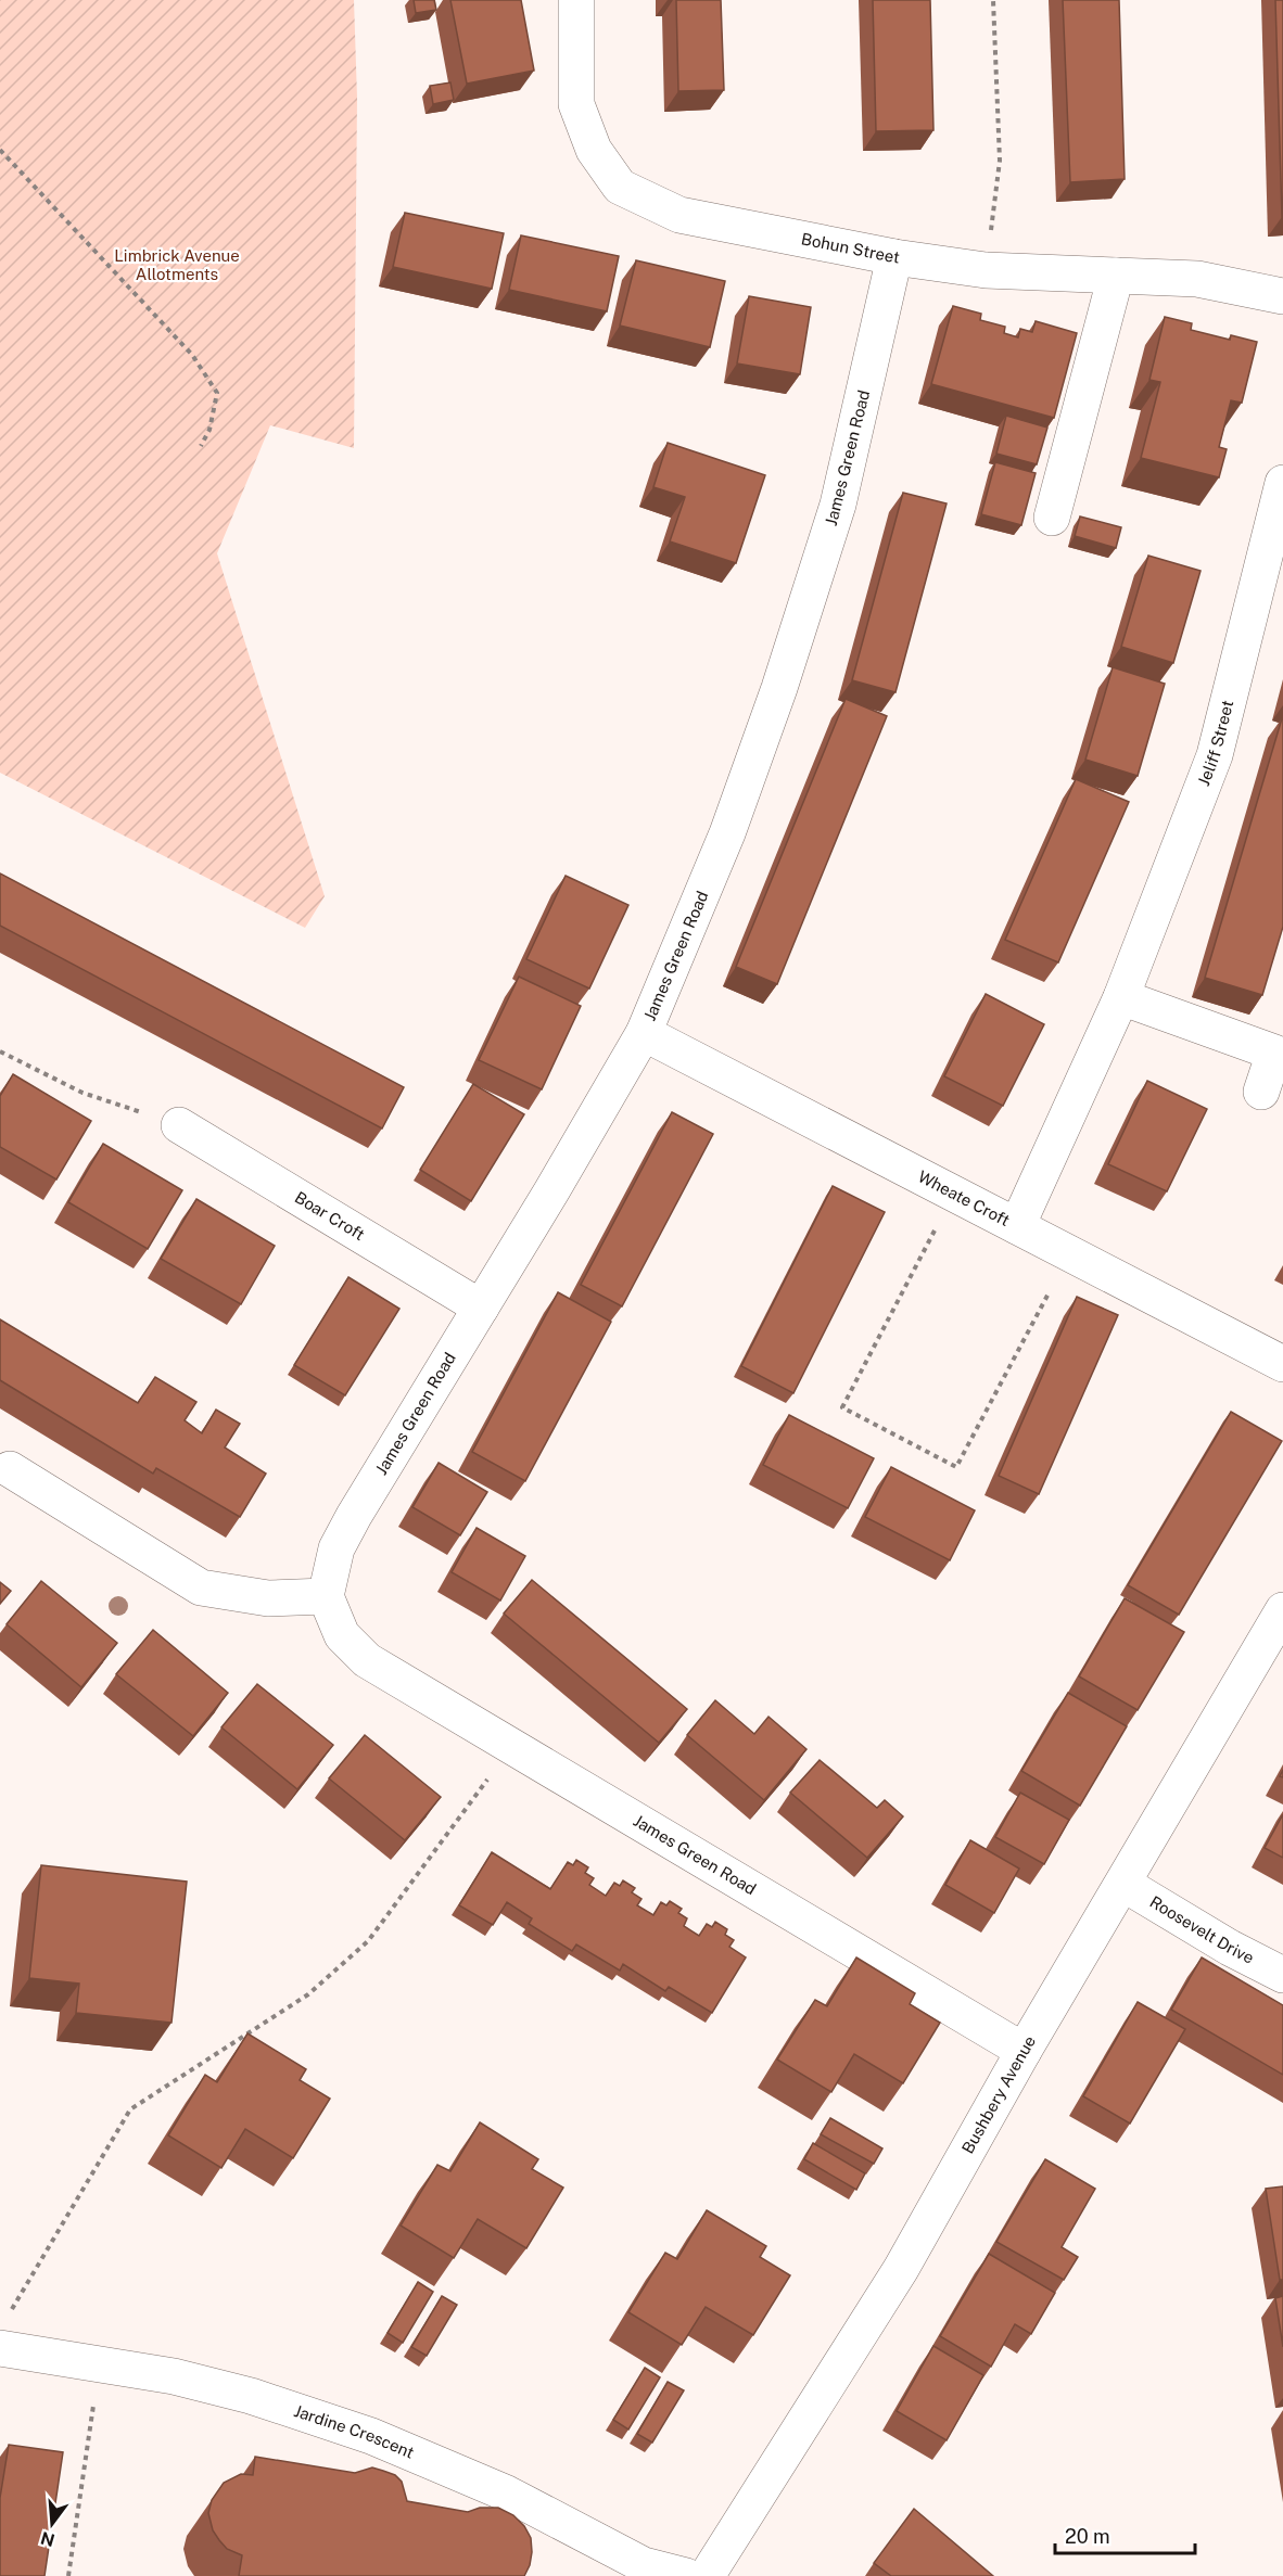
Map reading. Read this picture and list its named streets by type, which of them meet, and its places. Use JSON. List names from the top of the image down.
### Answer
{
  "streets": {
    "street": [
      "Bohun Street",
      "James Green Road",
      "Jeliff Street",
      "Wheate Croft",
      "Boar Croft",
      "Roosevelt Drive",
      "Bushbery Avenue",
      "Jardine Crescent"
    ]
  },
  "crossings": [
    ["Bohun Street", "James Green Road"],
    ["James Green Road", "Wheate Croft"],
    ["James Green Road", "Boar Croft"],
    ["James Green Road", "Bushbery Avenue"],
    ["Jeliff Street", "Wheate Croft"],
    ["Roosevelt Drive", "Bushbery Avenue"]
  ],
  "parks": ["Limbrick Avenue Allotments"],
  "scale_bar": "20 m",
  "north": "bottom"
}
